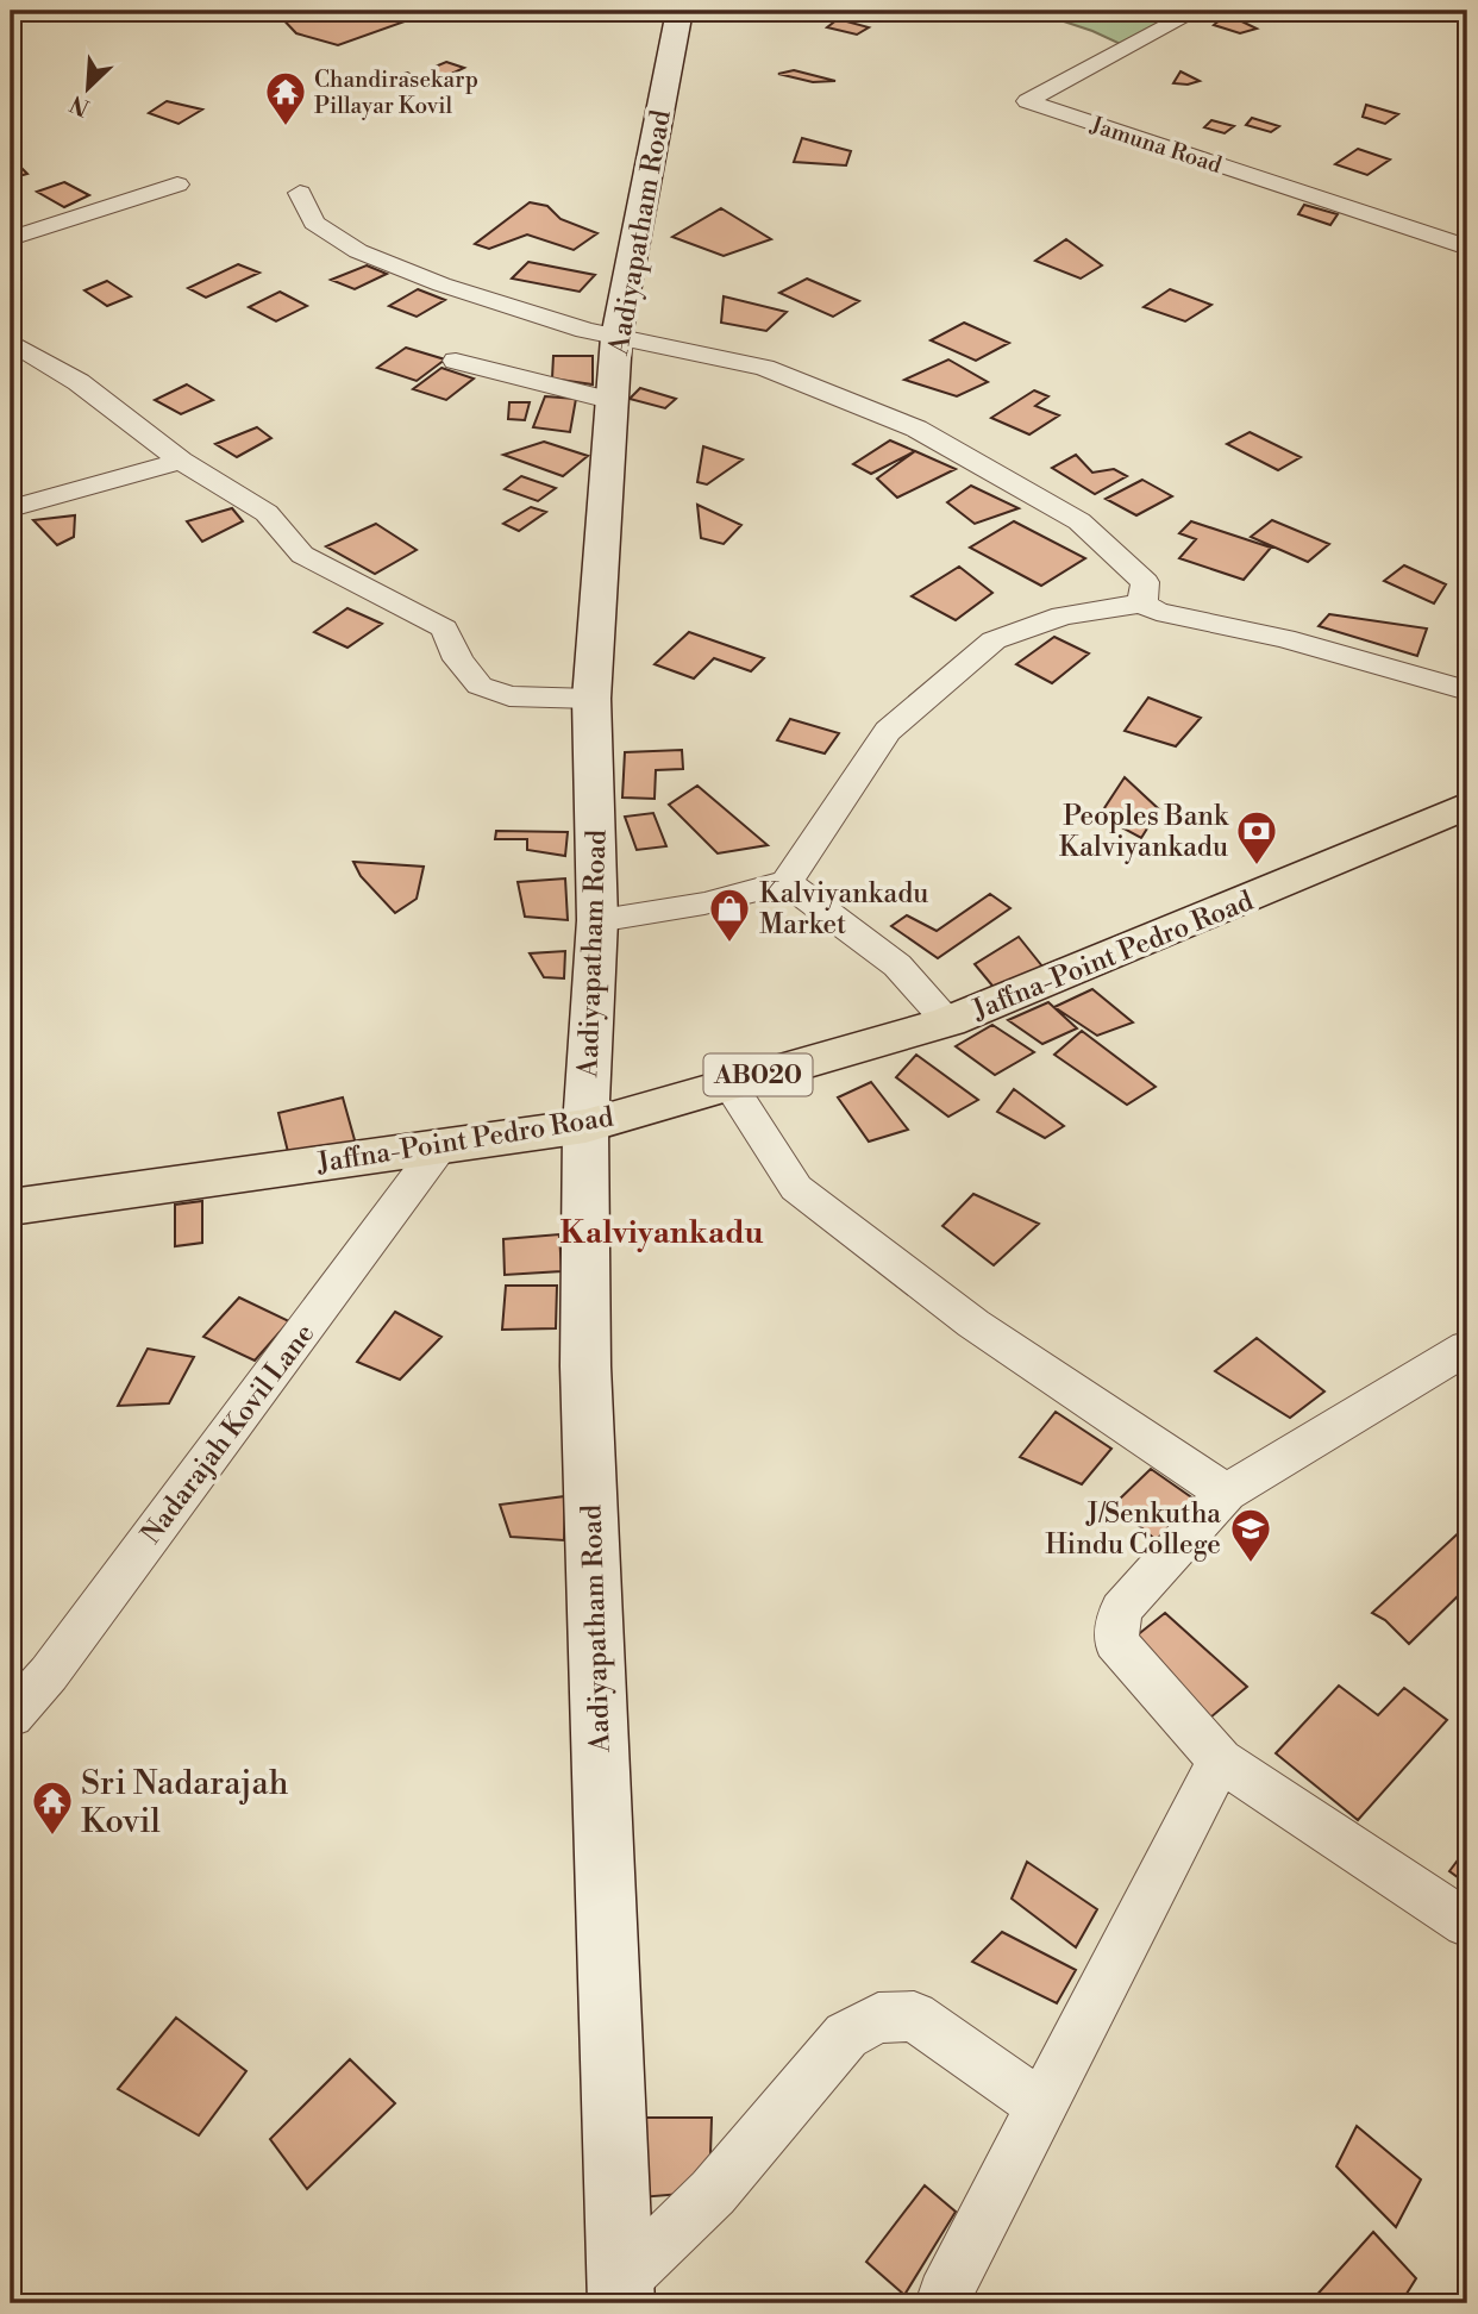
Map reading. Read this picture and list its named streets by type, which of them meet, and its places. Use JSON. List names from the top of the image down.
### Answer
{
  "streets": {
    "main road": ["Jaffna-Point Pedro Road", "AB020"],
    "street": ["Jamuna Road", "Aadiyapatham Road", "Nadarajah Kovil Lane"]
  },
  "crossings": [
    ["Aadiyapatham Road", "Jaffna-Point Pedro Road"],
    ["Jaffna-Point Pedro Road", "Nadarajah Kovil Lane"]
  ],
  "districts": ["Kalviyankadu"],
  "places": {
    "temple": ["Chandirasekarp Pillayar Kovil", "Sri Nadarajah Kovil"],
    "bank": ["Peoples Bank Kalviyankadu"],
    "shop": ["Kalviyankadu Market"],
    "school or university": ["J/Senkutha Hindu College"]
  },
  "north": "bottom left"
}
